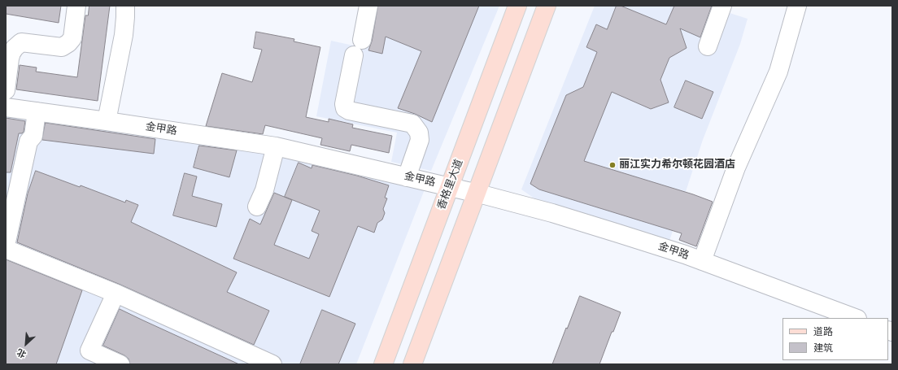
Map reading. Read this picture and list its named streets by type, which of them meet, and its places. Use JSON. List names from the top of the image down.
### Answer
{
  "streets": {
    "main road": ["香格里大道"],
    "street": ["金甲路"]
  },
  "crossings": [
    ["金甲路", "香格里大道"]
  ],
  "places": ["丽江实力希尔顿花园酒店"],
  "legend": ["道路", "建筑"],
  "north": "bottom left"
}
